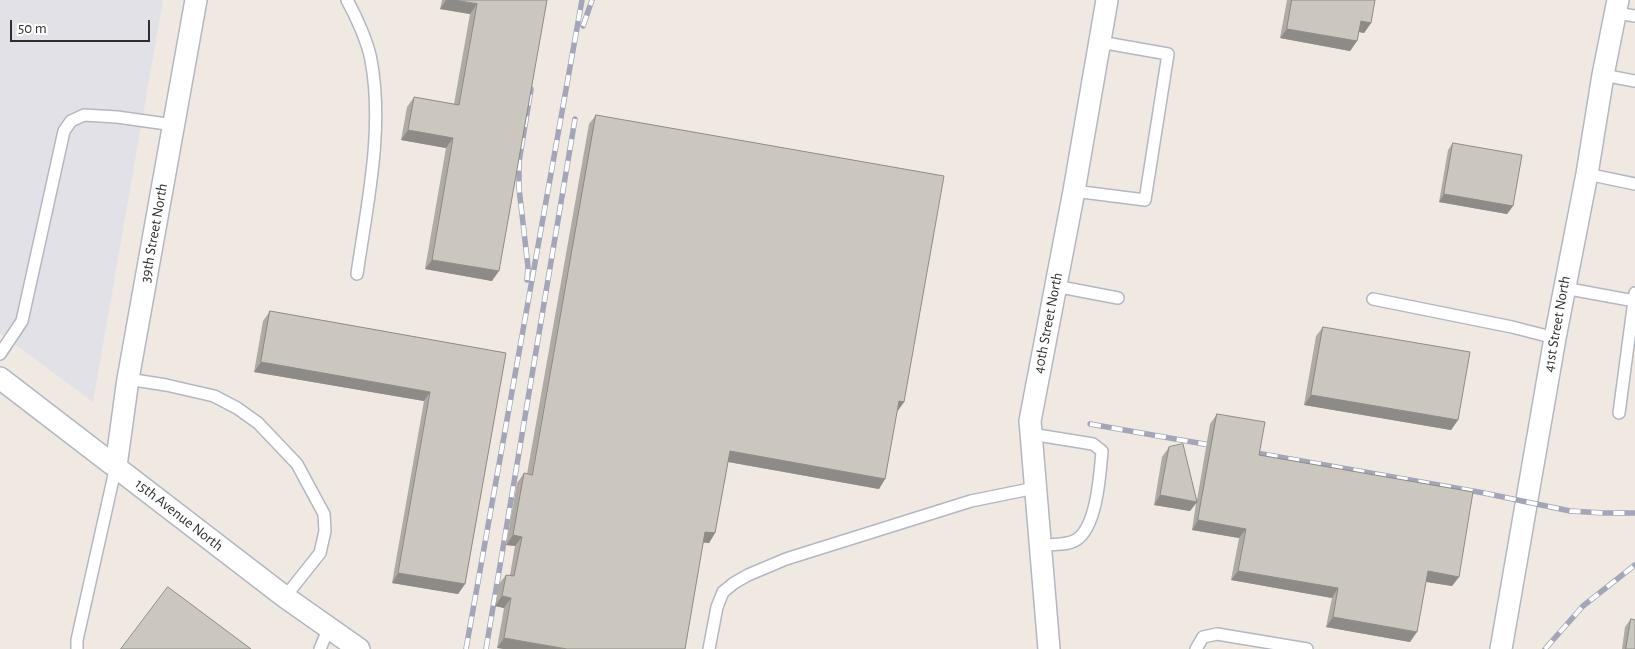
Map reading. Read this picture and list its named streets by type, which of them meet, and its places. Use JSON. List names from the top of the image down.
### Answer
{
  "streets": {
    "street": [
      "39th Street North",
      "40th Street North",
      "41st Street North",
      "15th Avenue North"
    ]
  },
  "crossings": [
    ["39th Street North", "15th Avenue North"]
  ],
  "scale_bar": "50 m"
}
